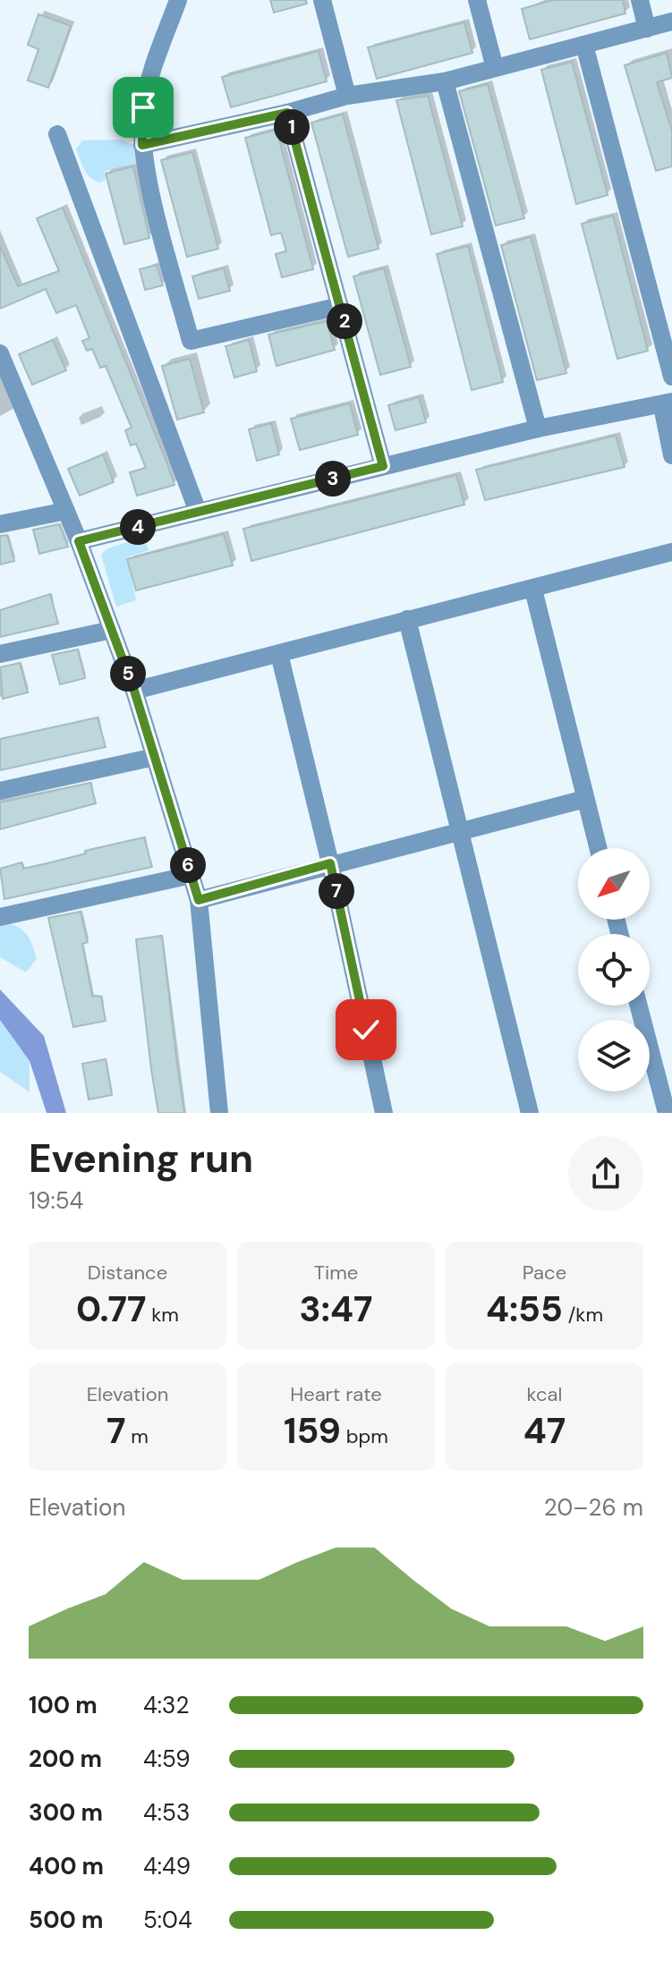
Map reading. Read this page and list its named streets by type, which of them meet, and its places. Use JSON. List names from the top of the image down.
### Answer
{
  "north": "bottom left",
  "page": {
    "pins": [
      "1",
      "2",
      "3",
      "4",
      "5",
      "6",
      "7"
    ],
    "heading": ["Evening run", "19:54"],
    "stats": [
      ["Distance", "0.77 km"],
      ["Time", "3:47"],
      ["Pace", "4:55 /km"],
      ["Elevation", "7 m"],
      ["Heart rate", "159 bpm"],
      ["kcal", "47"]
    ],
    "chart": ["Elevation", "20–26 m"],
    "list": [
      {
        "name": "100 m",
        "note": "4:32"
      },
      {
        "name": "200 m",
        "note": "4:59"
      },
      {
        "name": "300 m",
        "note": "4:53"
      },
      {
        "name": "400 m",
        "note": "4:49"
      },
      {
        "name": "500 m",
        "note": "5:04"
      }
    ]
  }
}
